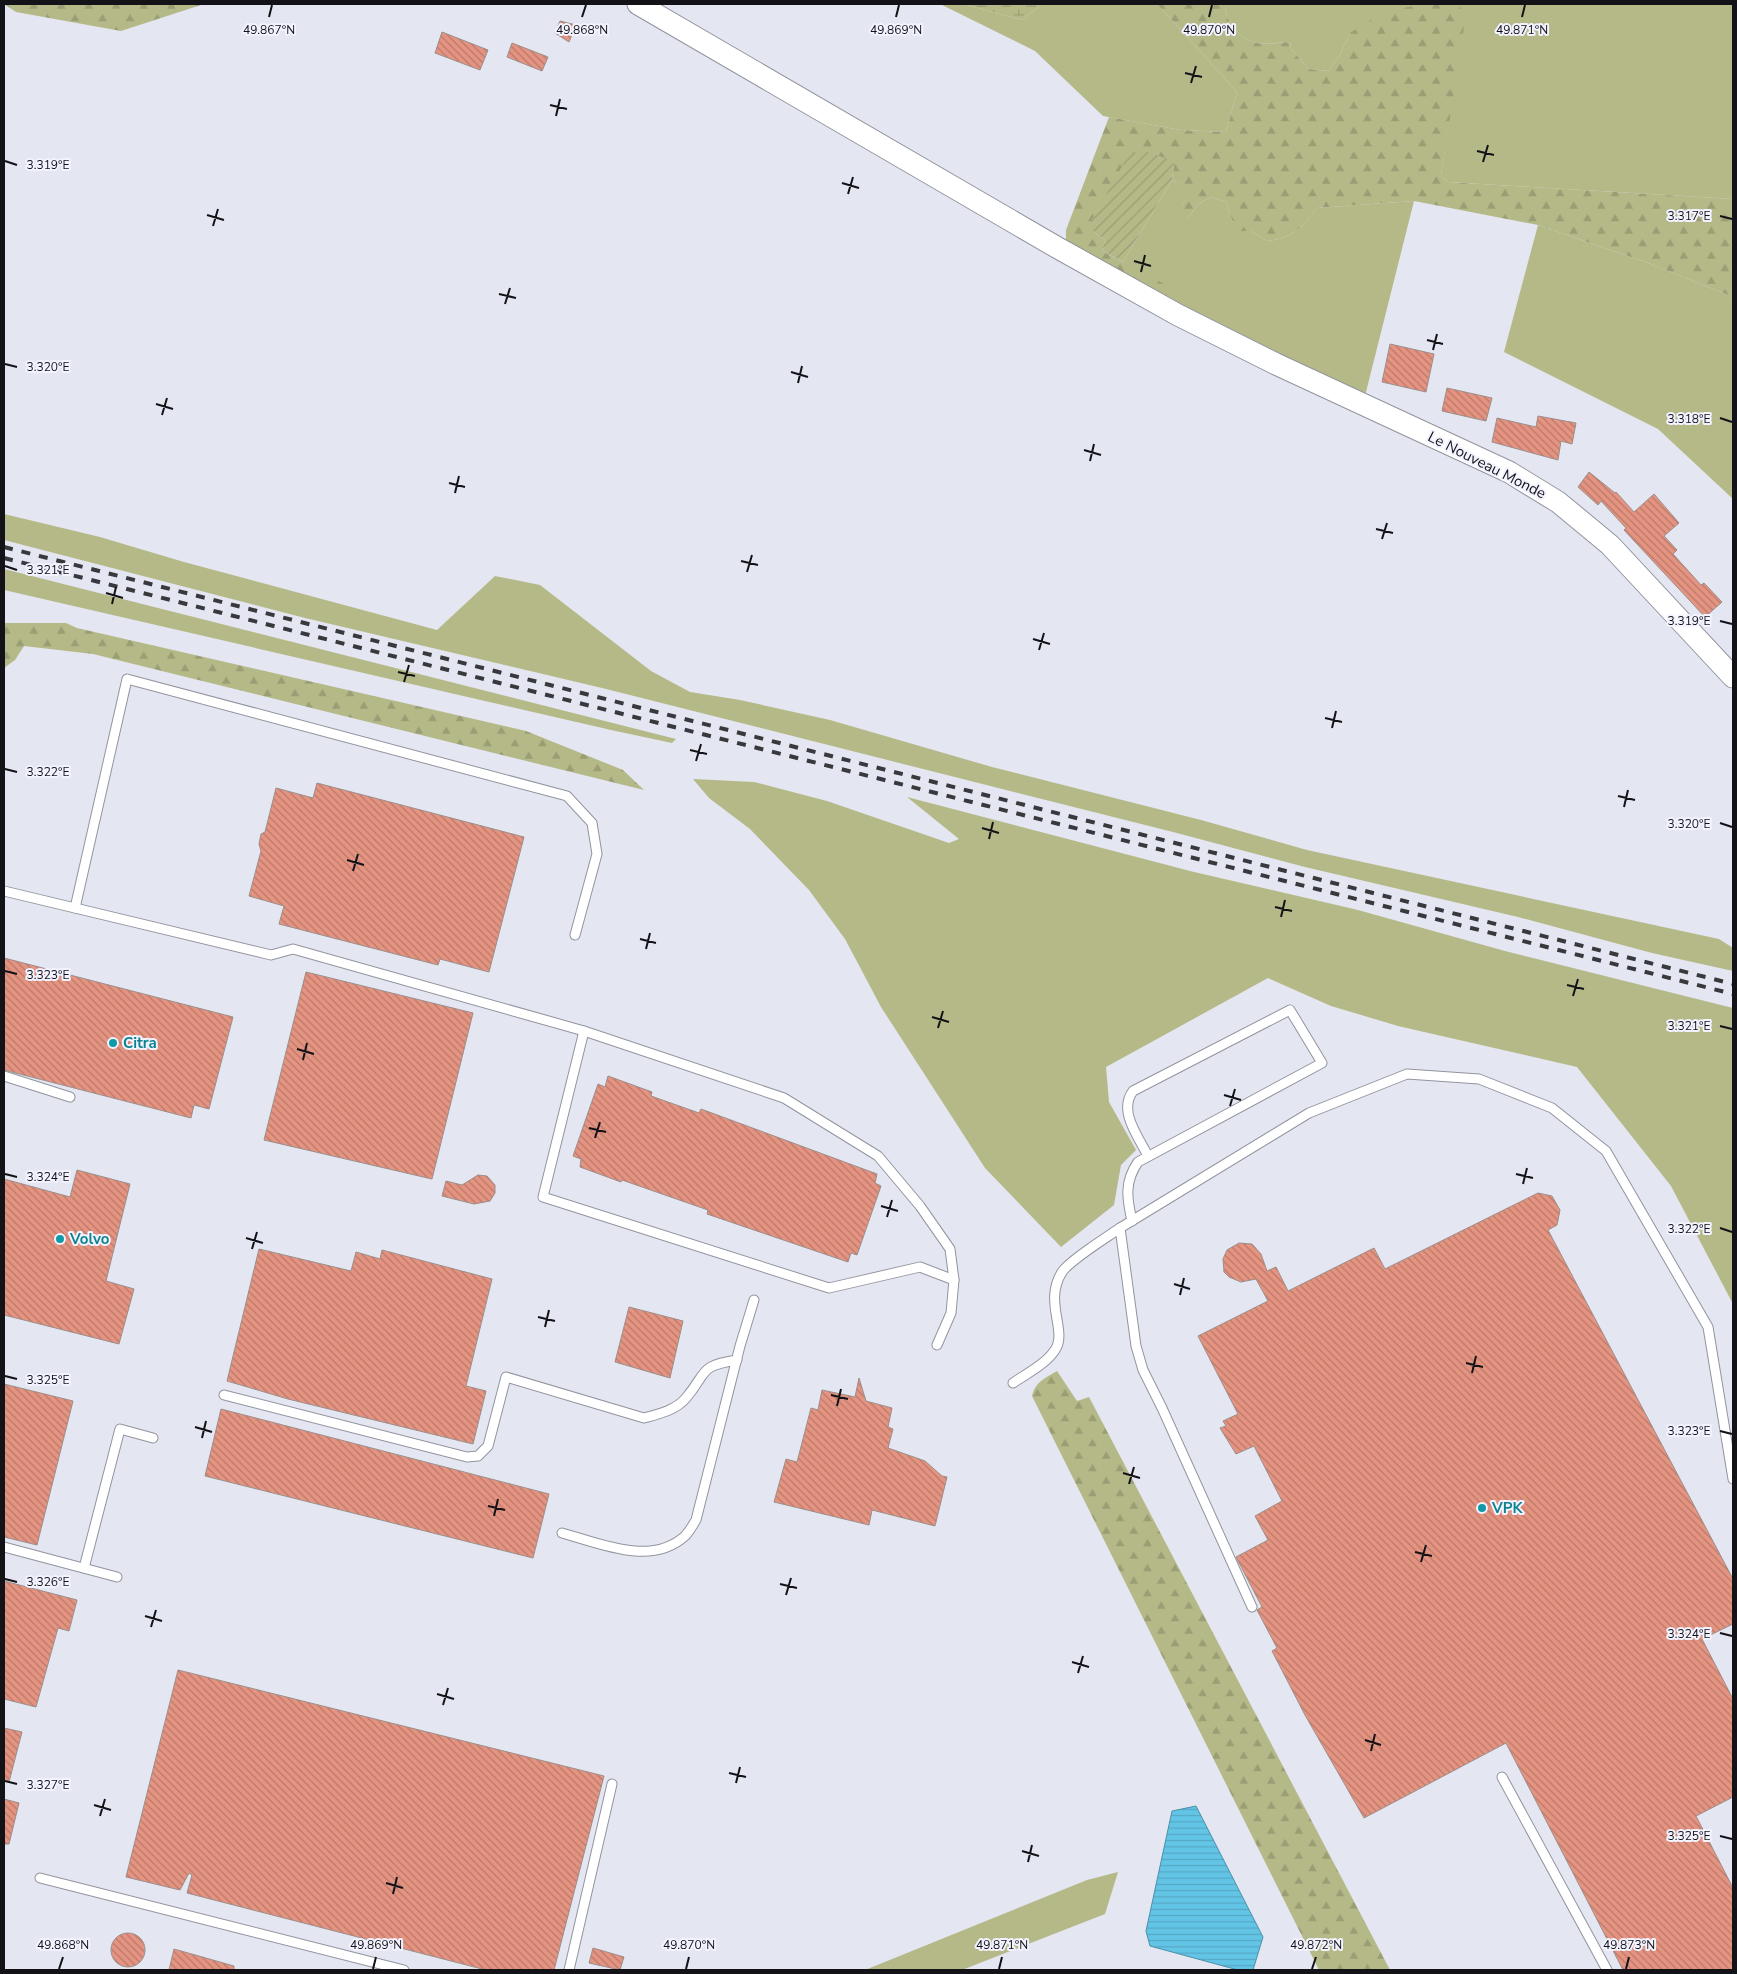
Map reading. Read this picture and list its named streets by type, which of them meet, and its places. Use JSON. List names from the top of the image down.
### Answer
{
  "streets": {
    "street": ["Le Nouveau Monde"]
  },
  "places": ["Citra", "Volvo", "VPK"],
  "coordinates": [
    "49.867°N",
    "49.868°N",
    "49.869°N",
    "49.870°N",
    "49.871°N",
    "3.319°E",
    "3.317°E",
    "3.320°E",
    "3.318°E",
    "3.321°E",
    "3.322°E",
    "3.323°E",
    "3.324°E",
    "3.325°E",
    "3.326°E",
    "3.327°E",
    "49.872°N",
    "49.873°N"
  ]
}
